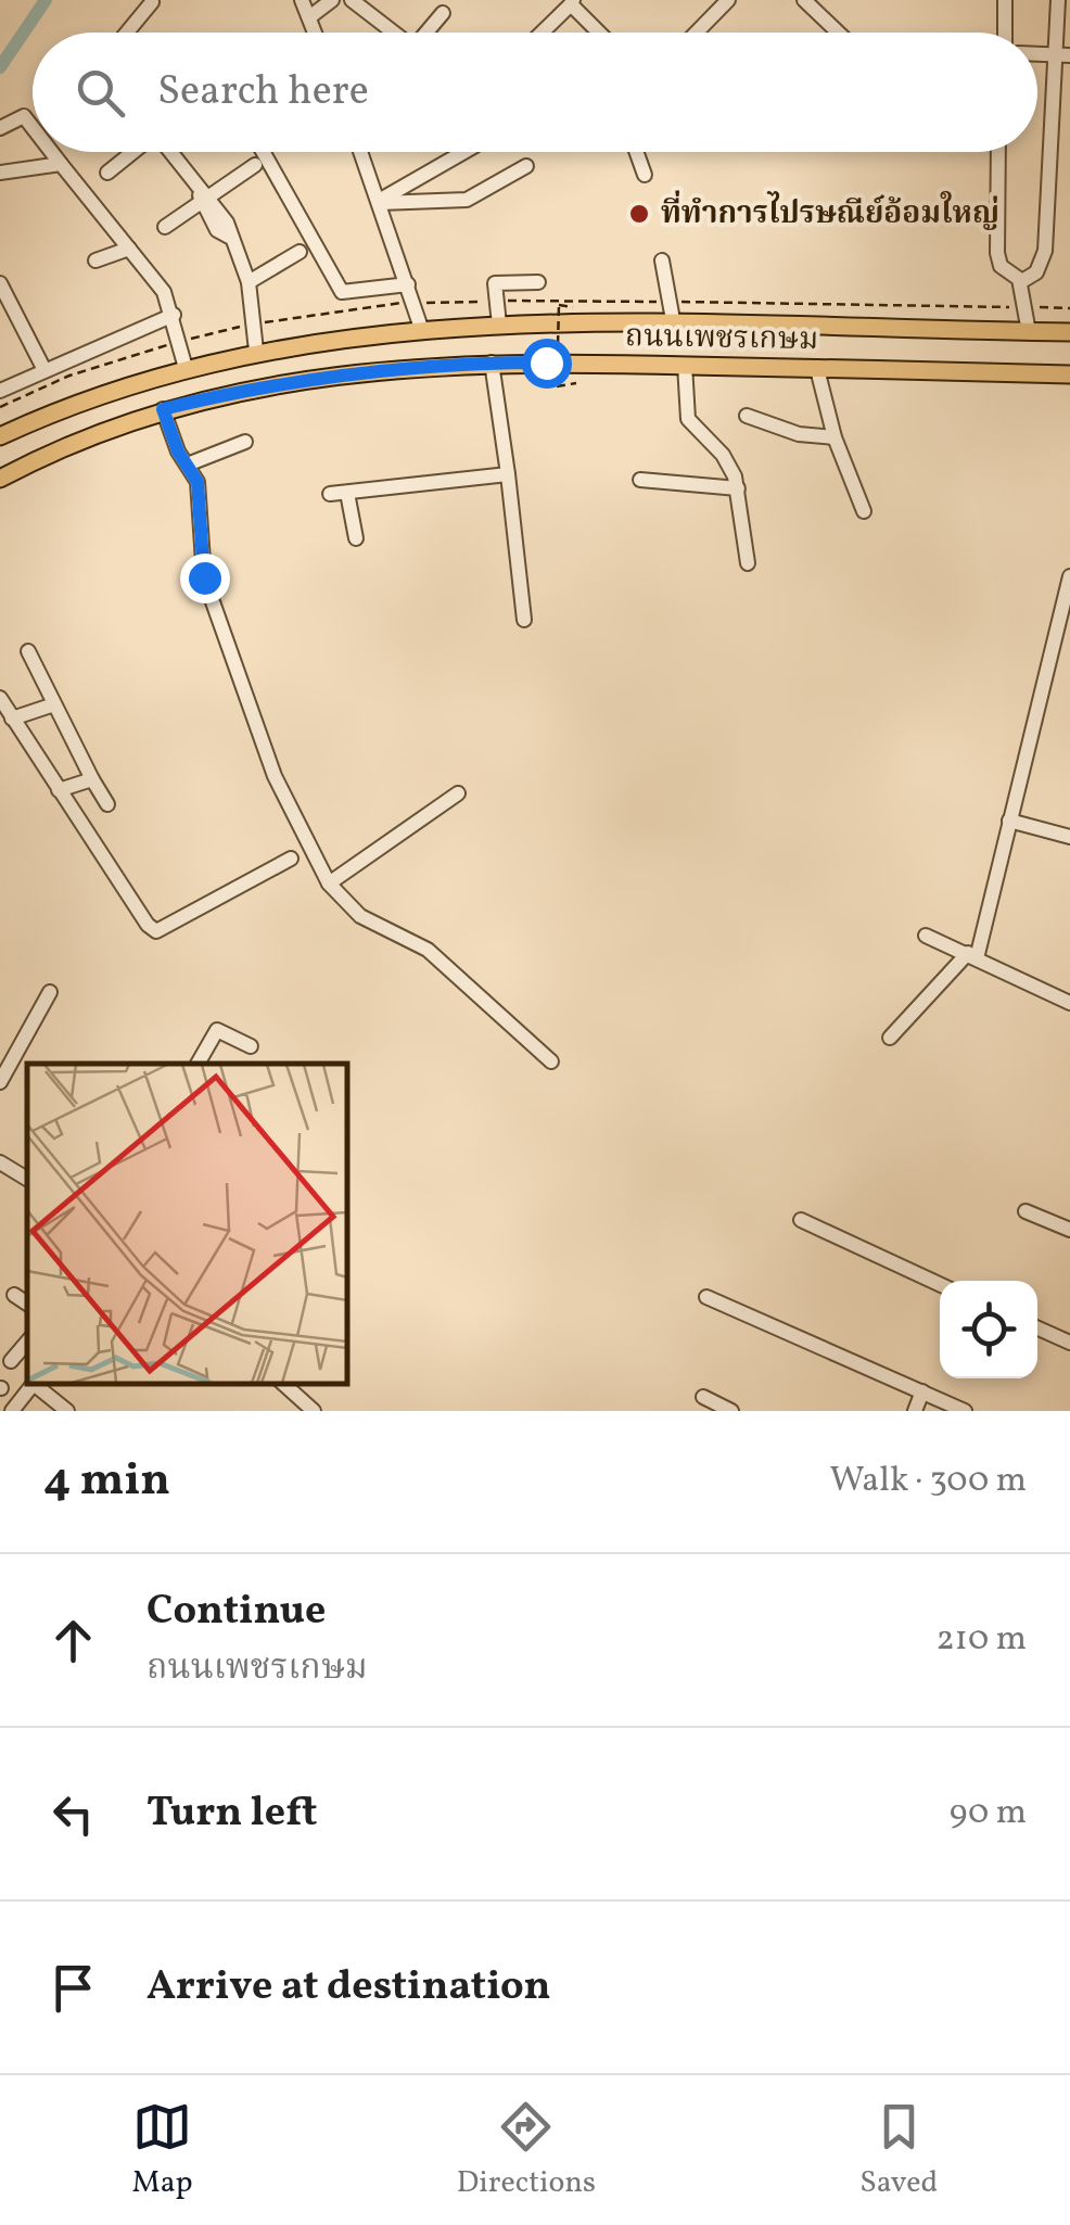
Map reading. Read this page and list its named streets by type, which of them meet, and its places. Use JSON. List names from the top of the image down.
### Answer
{
  "streets": {
    "main road": ["ถนนเพชรเกษม"]
  },
  "places": ["ที่ทำการไปรษณีย์อ้อมใหญ่"],
  "page": {
    "search": "Search here",
    "heading": ["4 min", "Walk · 300 m"],
    "list": [
      ["Continue", "ถนนเพชรเกษม", "210 m"],
      ["Turn left", "90 m"],
      "Arrive at destination"
    ],
    "nav": ["Map", "Directions", "Saved"]
  }
}
